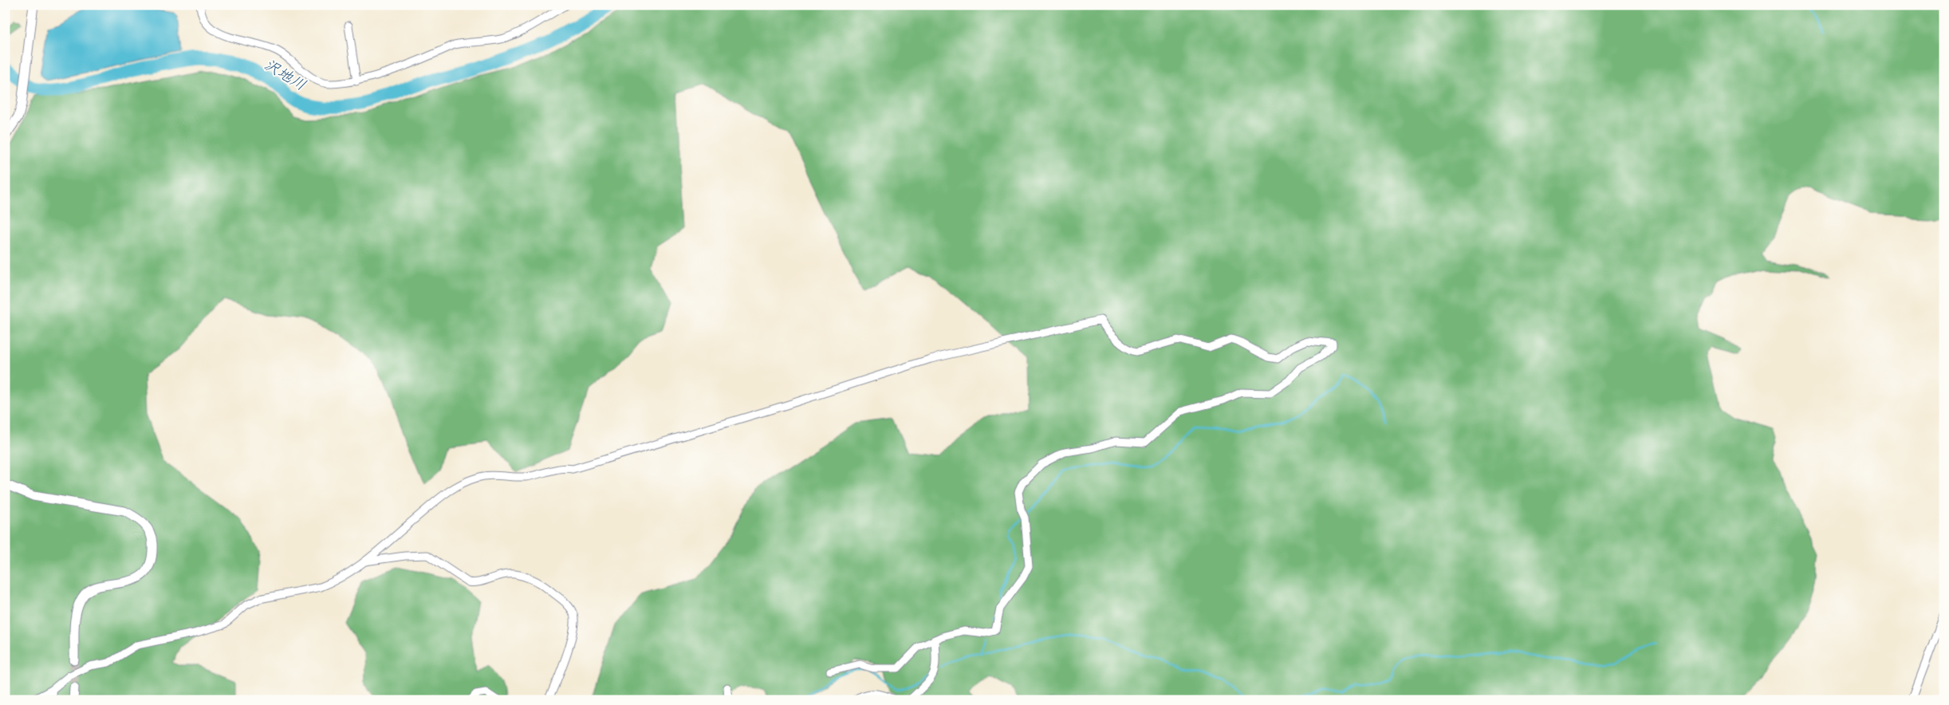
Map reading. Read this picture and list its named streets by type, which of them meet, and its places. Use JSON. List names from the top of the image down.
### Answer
{
  "water": ["沢地川"]
}
